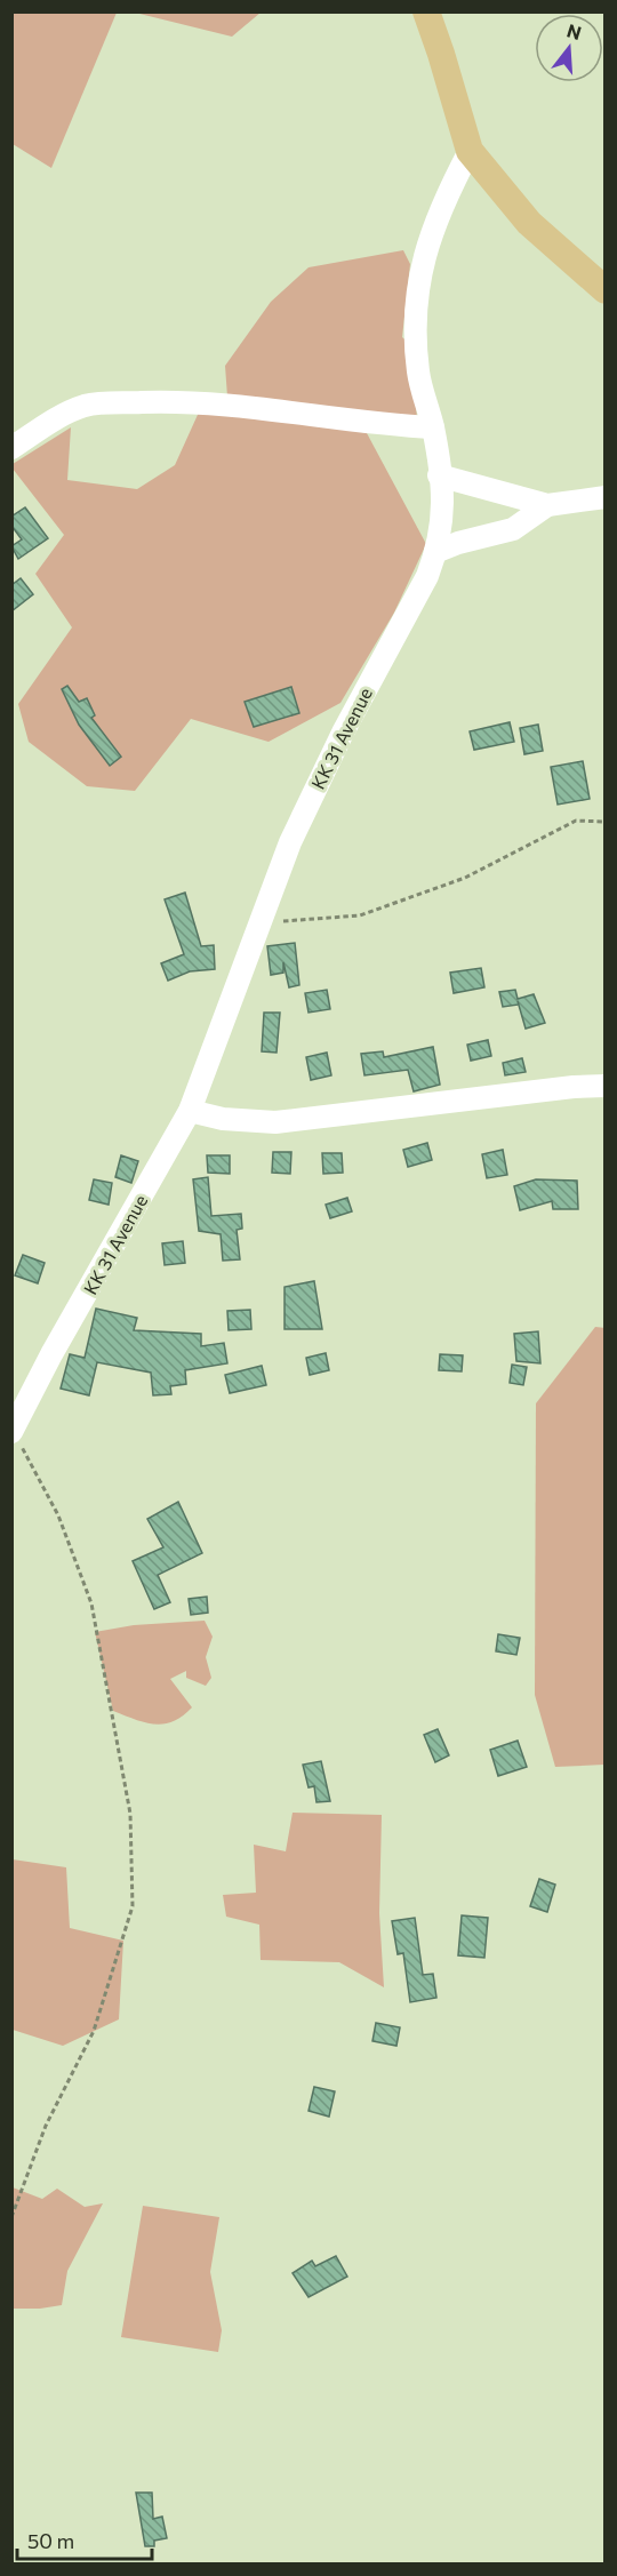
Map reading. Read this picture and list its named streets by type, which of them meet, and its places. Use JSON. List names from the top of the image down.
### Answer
{
  "streets": {
    "street": ["KK 31 Avenue"]
  },
  "scale_bar": "50 m",
  "north": "top"
}
